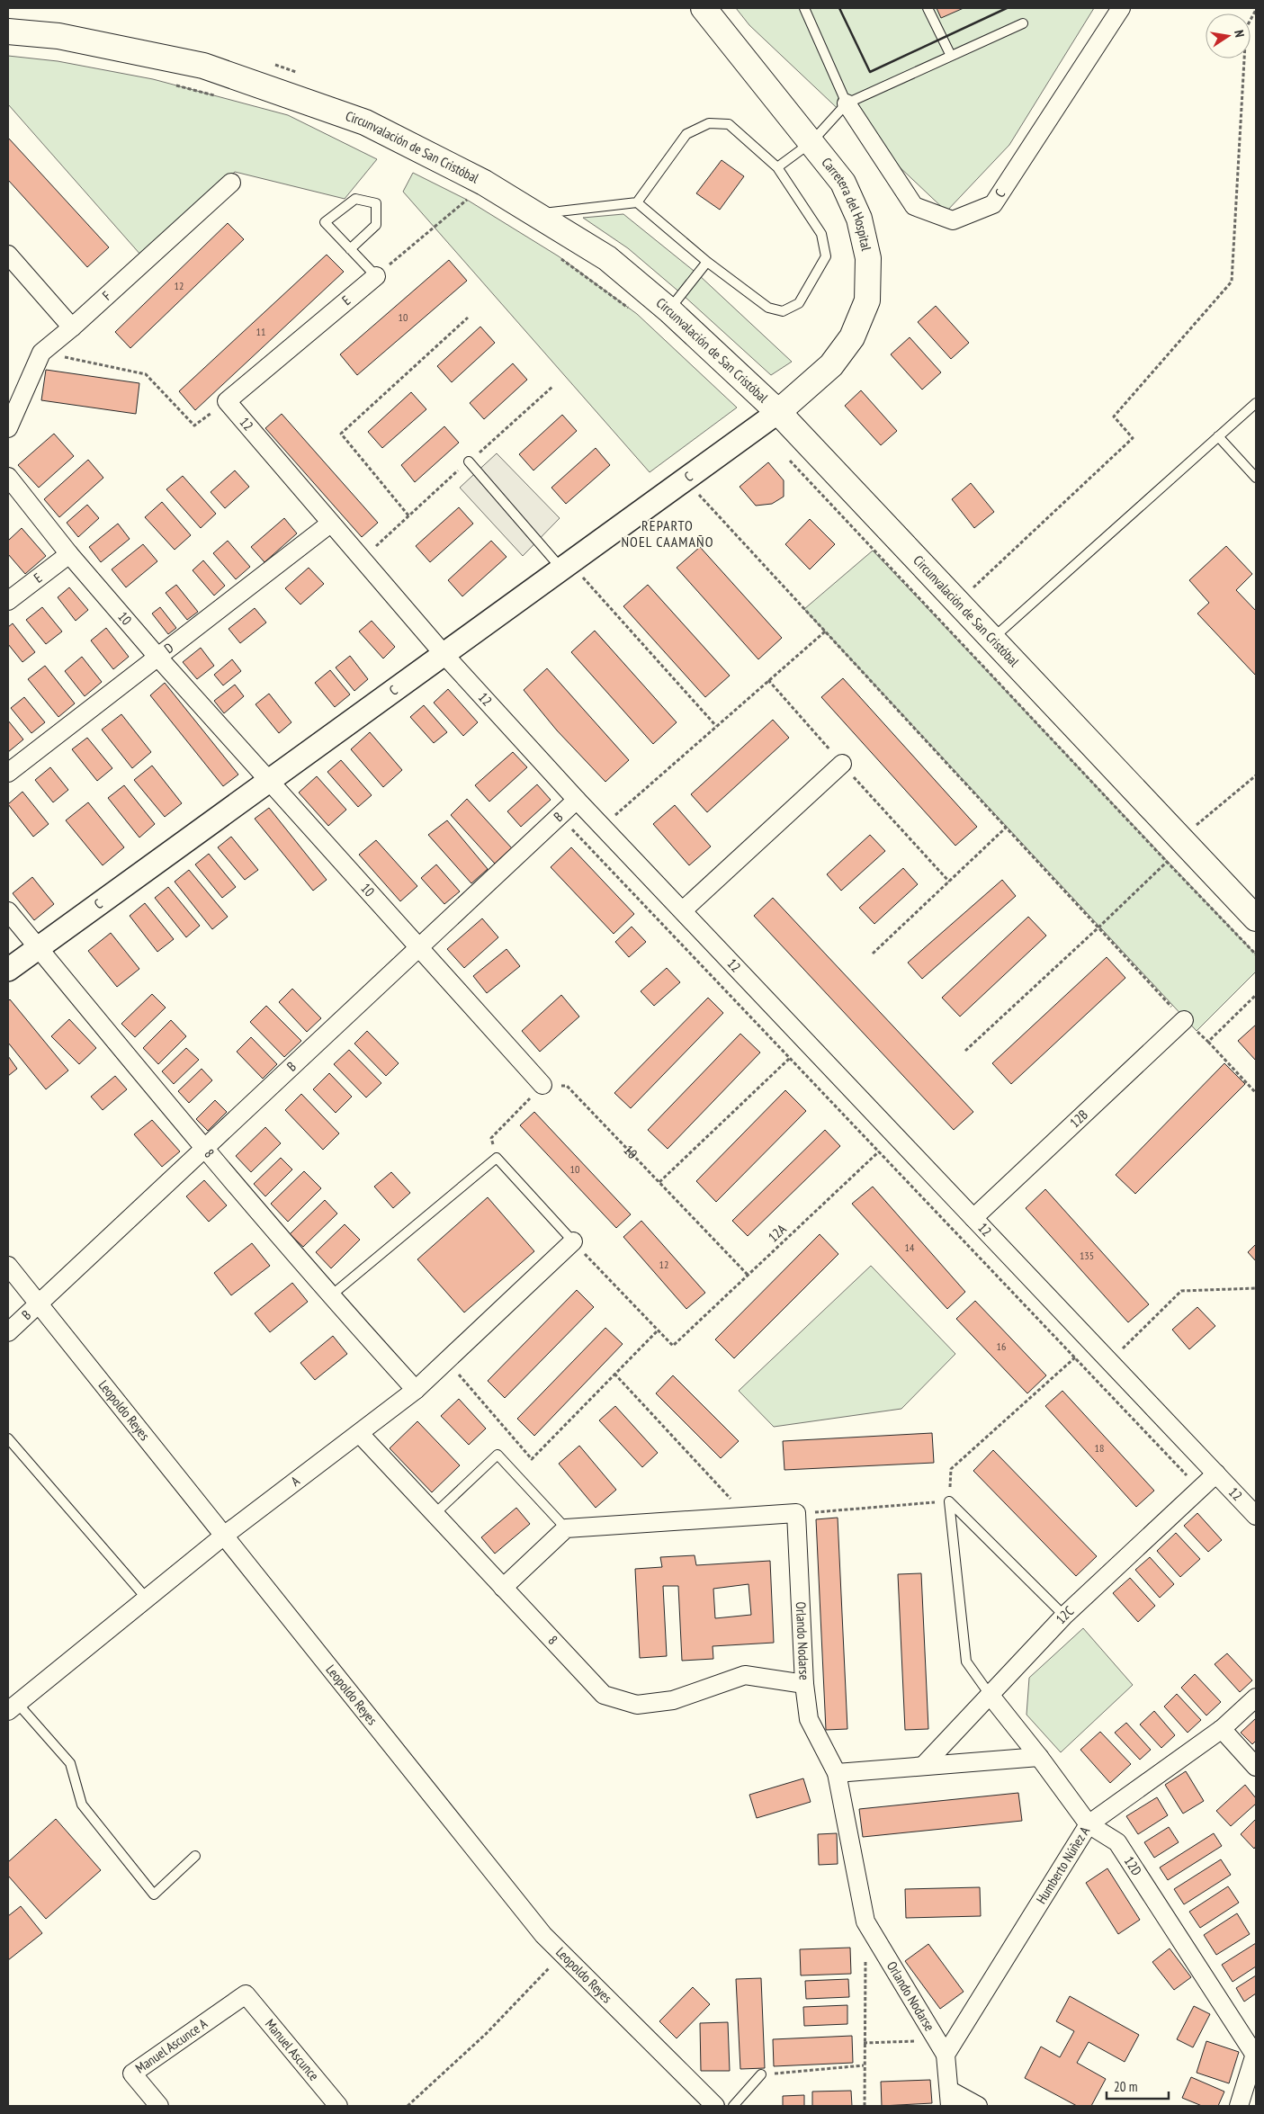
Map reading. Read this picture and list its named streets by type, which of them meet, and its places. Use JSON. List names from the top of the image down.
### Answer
{
  "streets": {
    "main road": ["Circunvalación de San Cristóbal", "Carretera del Hospital"],
    "street": [
      "C",
      "F",
      "E",
      "12",
      "10",
      "D",
      "B",
      "12B",
      "8",
      "Leopoldo Reyes",
      "A",
      "12C",
      "Orlando Nodarse",
      "Humberto Núñez A",
      "12D",
      "Manuel Ascunce A",
      "Manuel Ascunce"
    ],
    "path": ["12A"]
  },
  "crossings": [
    ["Circunvalación de San Cristóbal", "C"],
    ["Circunvalación de San Cristóbal", "Carretera del Hospital"],
    ["C", "Carretera del Hospital"],
    ["C", "12"],
    ["C", "10"],
    ["C", "8"],
    ["E", "12"],
    ["E", "10"],
    ["12", "D"],
    ["12", "B"],
    ["12", "12B"],
    ["12", "12A"],
    ["12", "12C"],
    ["10", "D"],
    ["10", "B"],
    ["10", "12A"],
    ["B", "8"],
    ["B", "Leopoldo Reyes"],
    ["8", "A"],
    ["8", "Orlando Nodarse"],
    ["Leopoldo Reyes", "A"],
    ["12C", "12D"],
    ["Orlando Nodarse", "Humberto Núñez A"],
    ["Humberto Núñez A", "12D"],
    ["Manuel Ascunce A", "Manuel Ascunce"]
  ],
  "districts": ["REPARTO NOEL CAAMAÑO"],
  "house_numbers": [
    "12",
    "10",
    "11",
    "10",
    "14",
    "135",
    "12",
    "16",
    "18"
  ],
  "scale_bar": "20 m",
  "north": "right"
}
